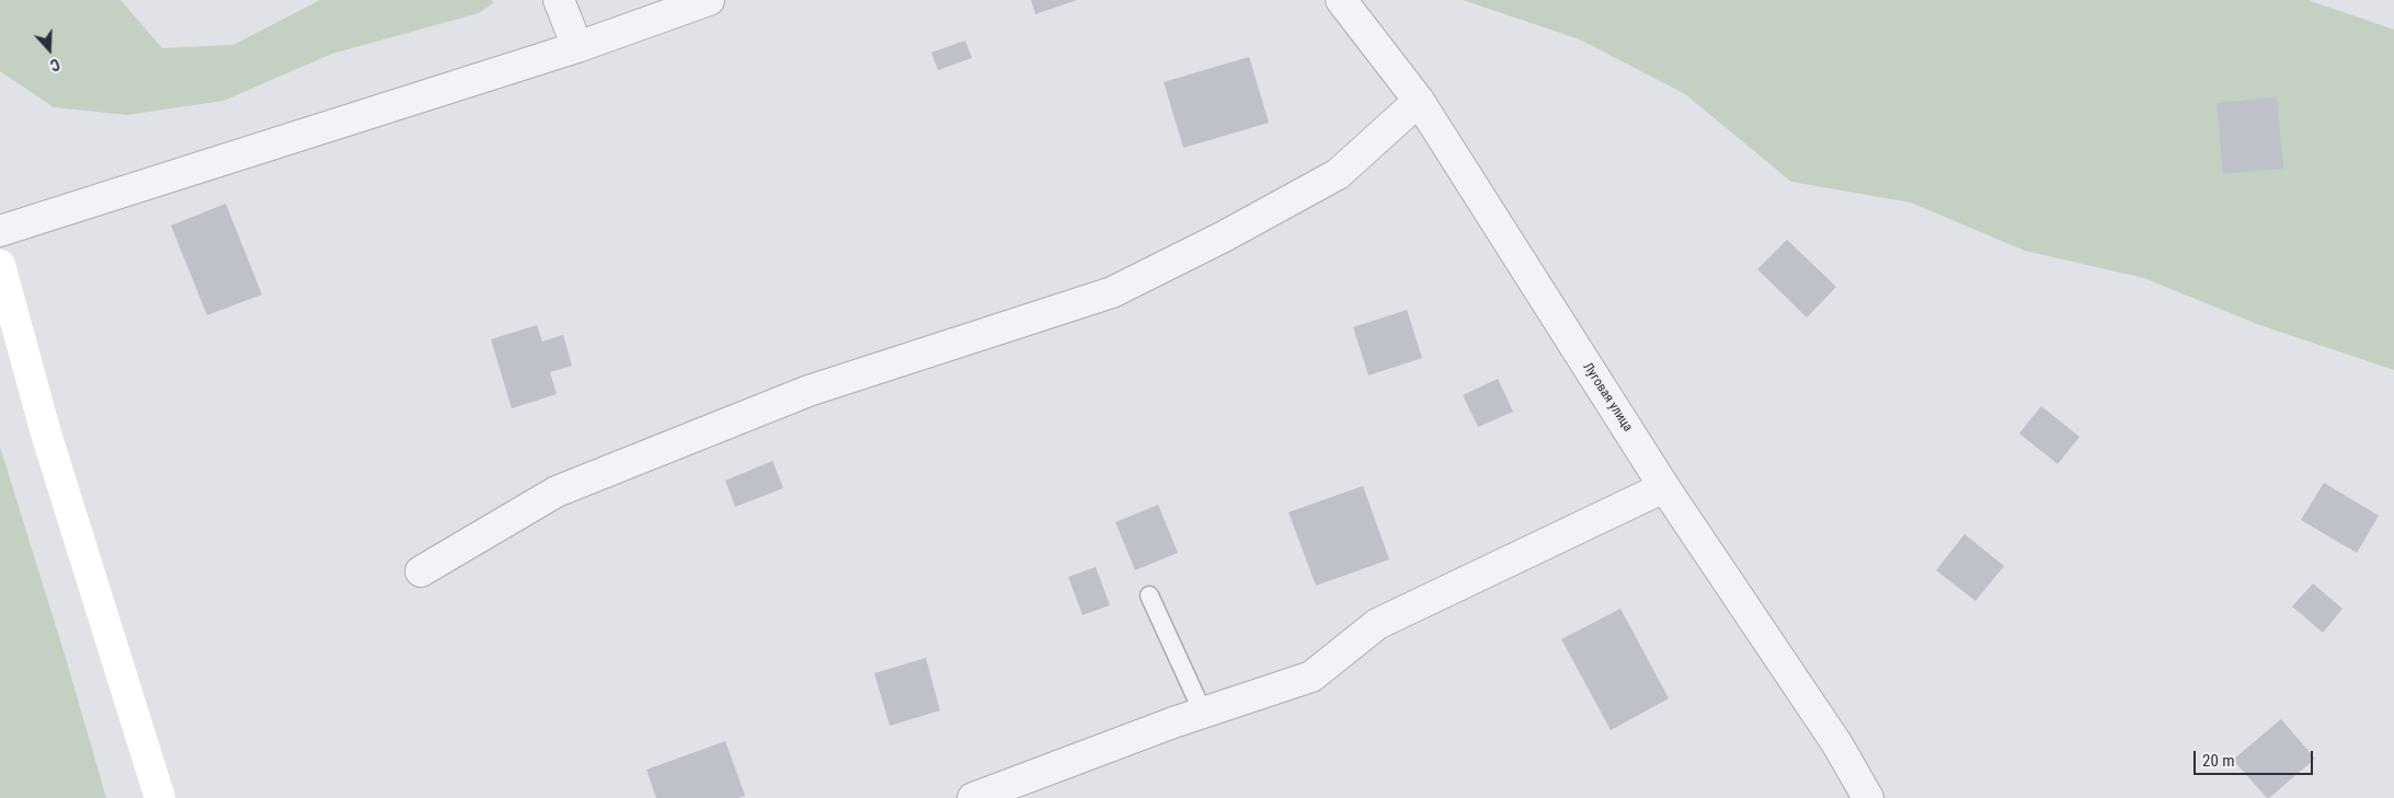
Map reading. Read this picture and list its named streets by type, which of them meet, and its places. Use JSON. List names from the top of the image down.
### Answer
{
  "streets": {
    "street": ["Луговая улица"]
  },
  "scale_bar": "20 m",
  "north": "bottom"
}
